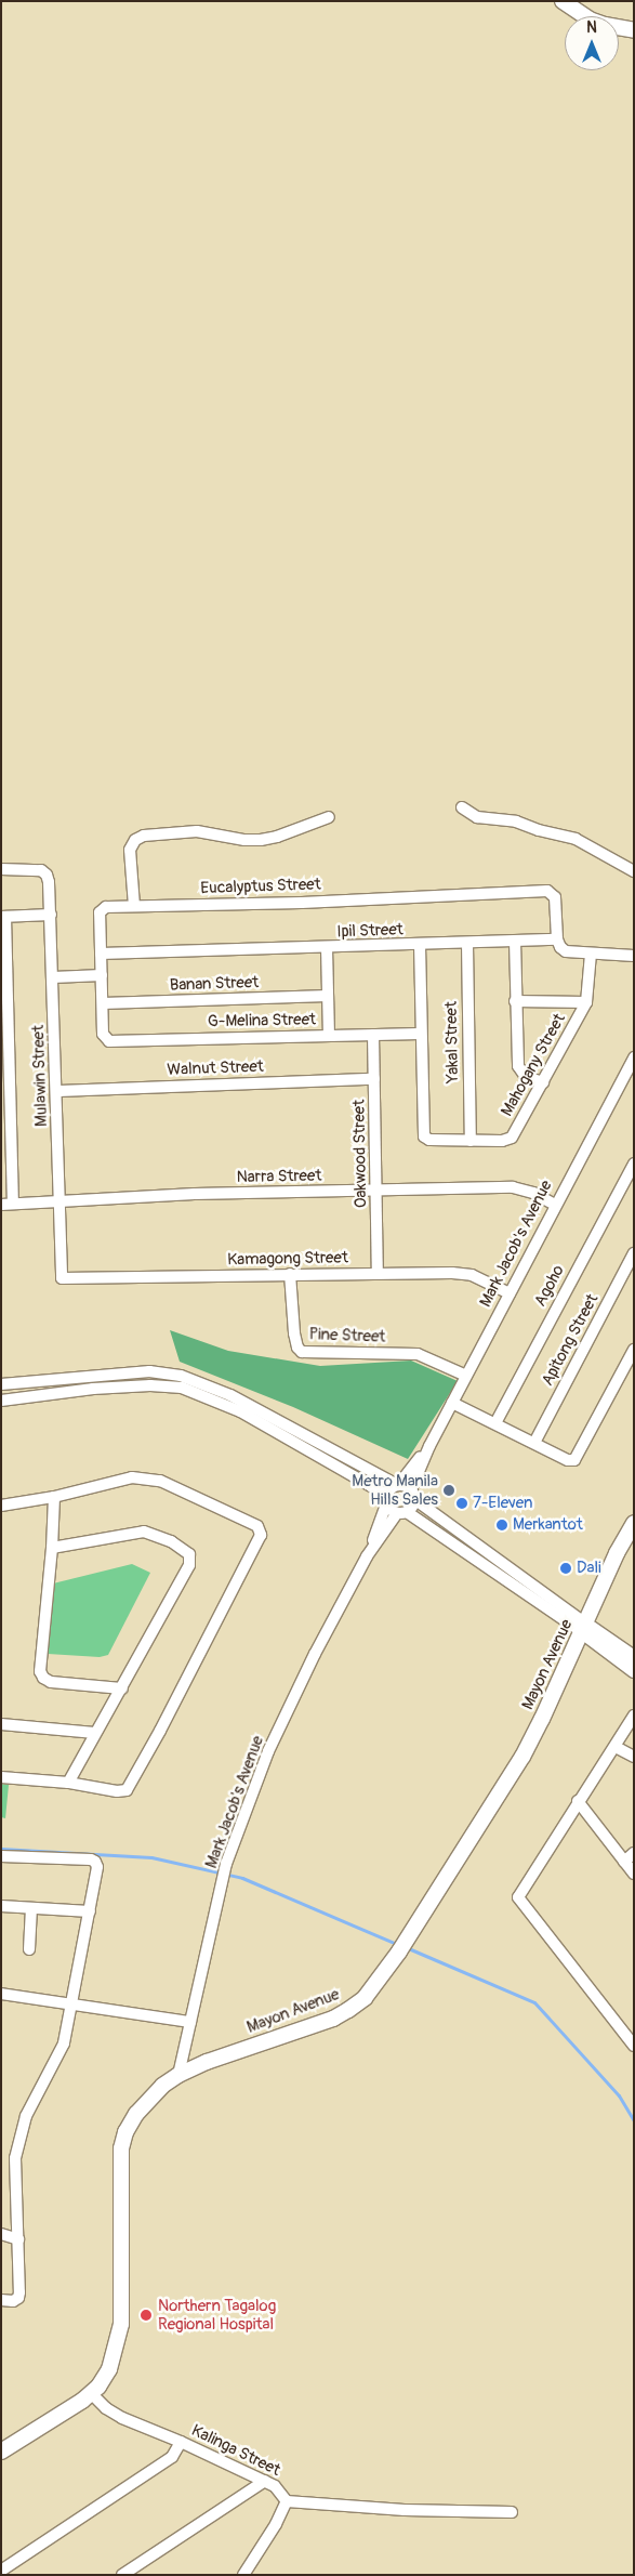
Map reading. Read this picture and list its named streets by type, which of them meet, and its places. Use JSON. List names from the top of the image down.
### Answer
{
  "streets": {
    "main road": ["Mayon Avenue"],
    "street": [
      "Eucalyptus Street",
      "Ipil Street",
      "Banan Street",
      "G-Melina Street",
      "Yakal Street",
      "Mahogany Street",
      "Walnut Street",
      "Mulawin Street",
      "Oakwood Street",
      "Narra Street",
      "Mark Jacob's Avenue",
      "Kamagong Street",
      "Agoho",
      "Pine Street",
      "Apitong Street",
      "Kalinga Street"
    ]
  },
  "crossings": [
    ["Eucalyptus Street", "Ipil Street"],
    ["Eucalyptus Street", "Banan Street"],
    ["Eucalyptus Street", "G-Melina Street"],
    ["Ipil Street", "Yakal Street"],
    ["Ipil Street", "Mahogany Street"],
    ["G-Melina Street", "Mahogany Street"],
    ["G-Melina Street", "Oakwood Street"],
    ["Yakal Street", "Mahogany Street"],
    ["Walnut Street", "Mulawin Street"],
    ["Walnut Street", "Oakwood Street"],
    ["Mulawin Street", "Narra Street"],
    ["Mulawin Street", "Kamagong Street"],
    ["Oakwood Street", "Narra Street"],
    ["Oakwood Street", "Kamagong Street"],
    ["Narra Street", "Mark Jacob's Avenue"],
    ["Mark Jacob's Avenue", "Kamagong Street"],
    ["Mark Jacob's Avenue", "Pine Street"],
    ["Mark Jacob's Avenue", "Mayon Avenue"],
    ["Kamagong Street", "Pine Street"],
    ["Mayon Avenue", "Kalinga Street"]
  ],
  "places": [
    "Metro Manila Hills Sales",
    "7-Eleven",
    "Merkantot",
    "Dali",
    "Northern Tagalog Regional Hospital"
  ],
  "north": "top"
}
